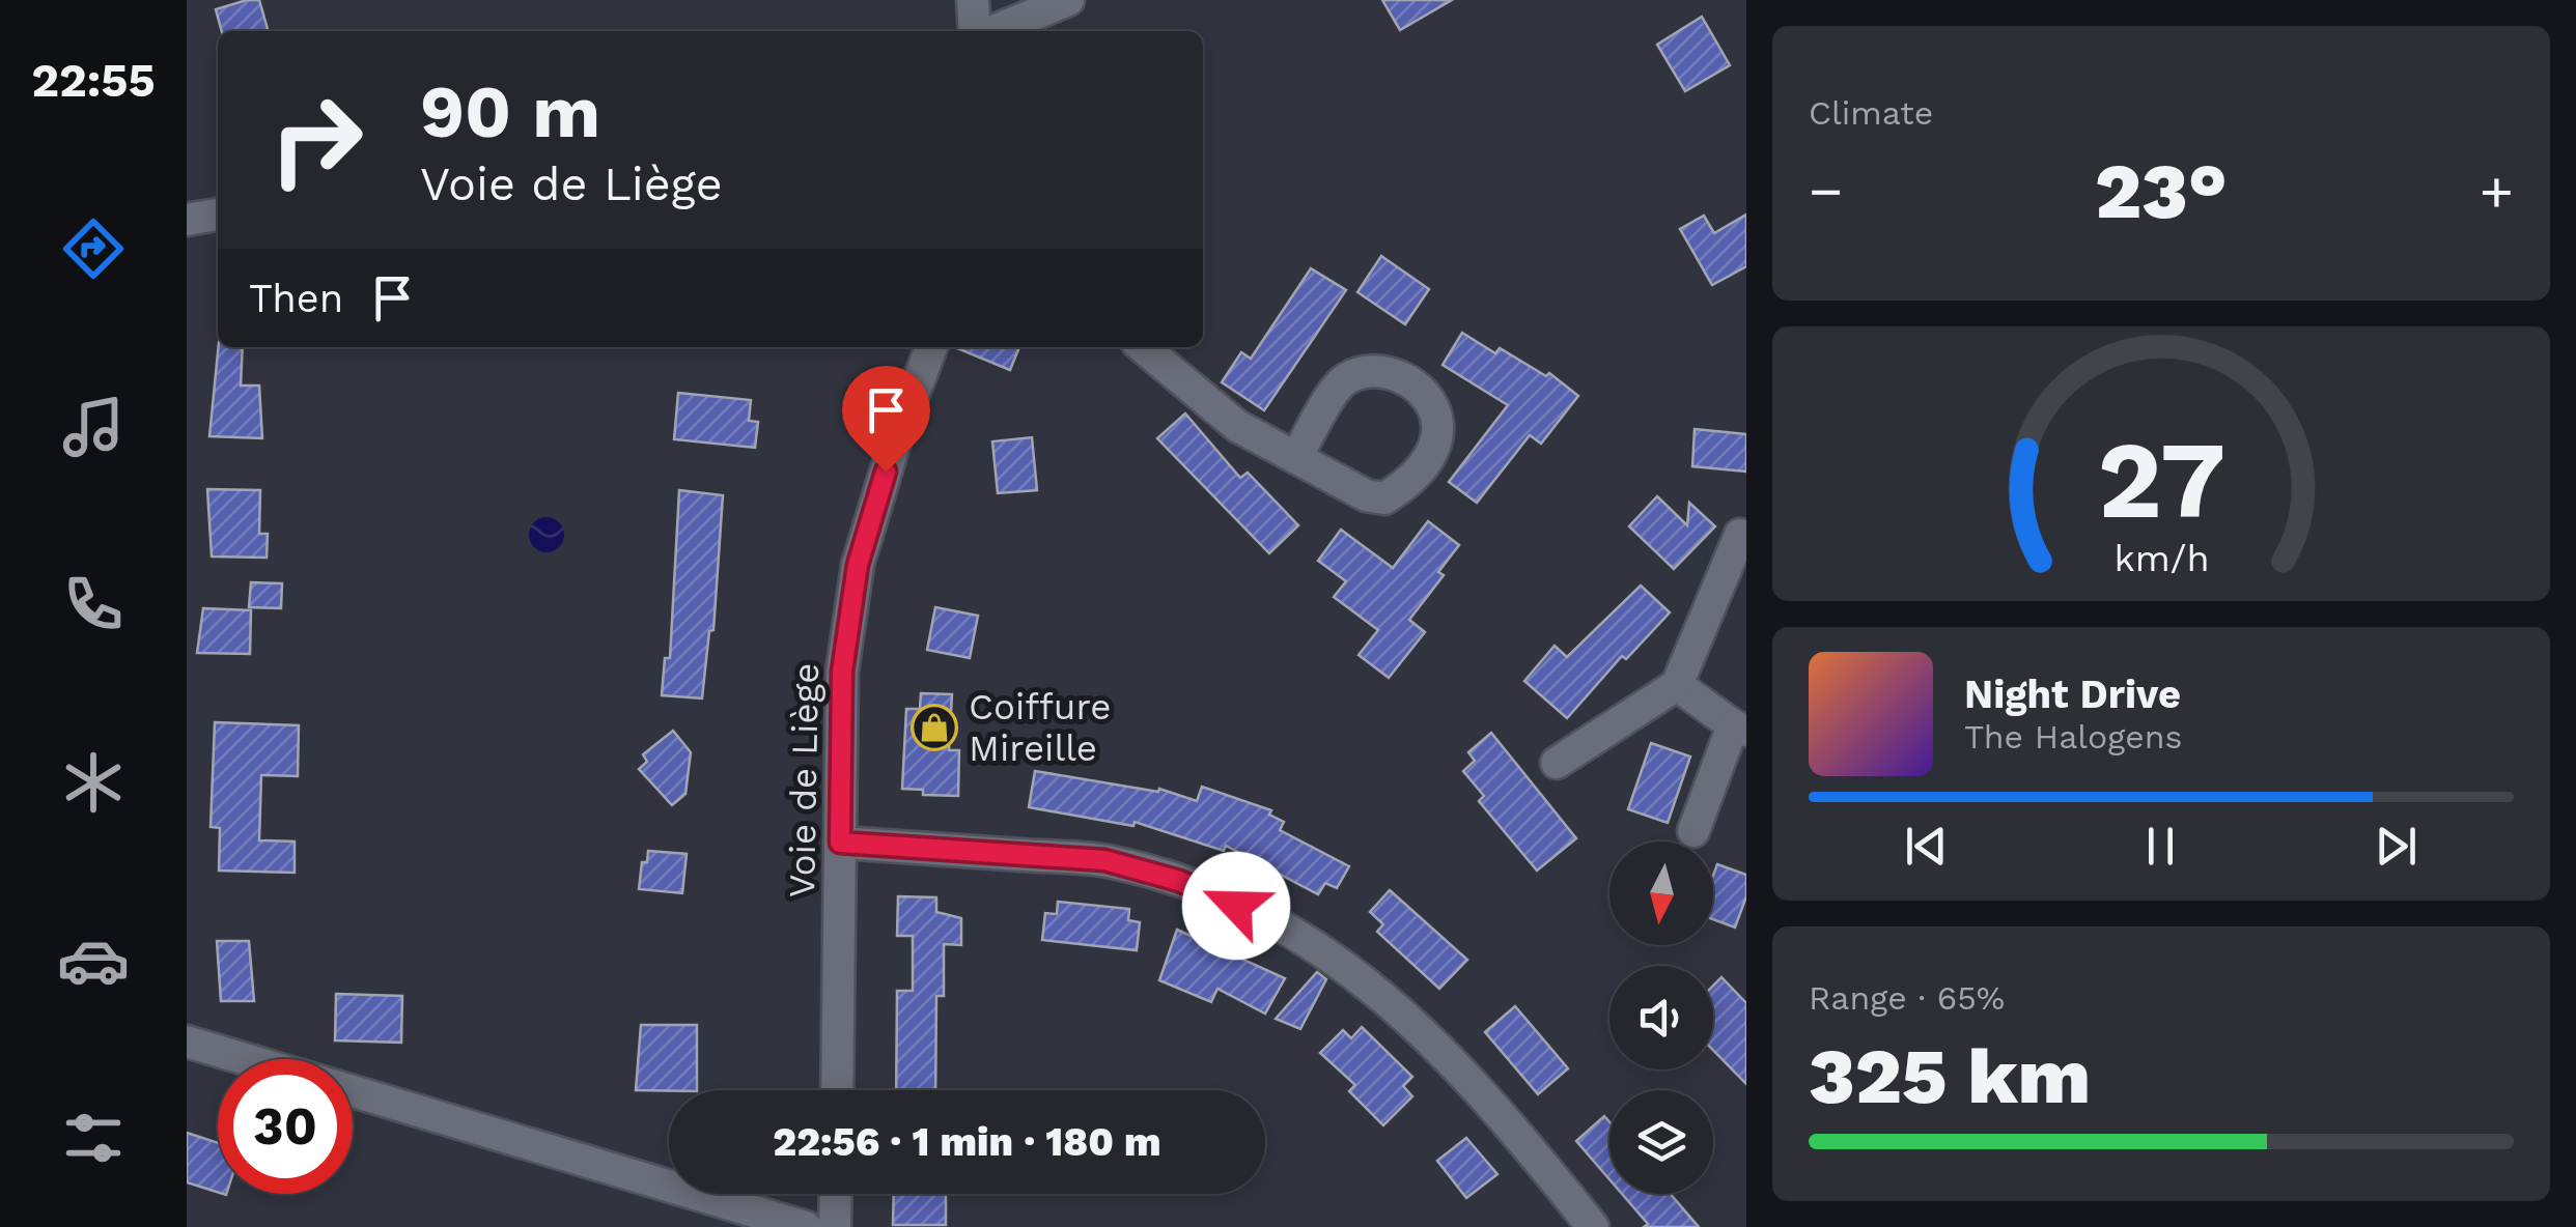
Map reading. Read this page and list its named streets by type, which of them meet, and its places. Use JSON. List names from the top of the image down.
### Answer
{
  "streets": {
    "street": ["Voie de Liège"]
  },
  "places": {
    "shop": ["Coiffure Mireille"]
  },
  "north": "bottom",
  "page": {
    "tabs": "22:55",
    "tile": [
      "Climate",
      ["Range · 65%", "325 km"]
    ],
    "turn": ["90 m", "Voie de Liège"],
    "heat": ["−", "23°", "+"],
    "then": "Then",
    "song": ["Night Drive", "The Halogens"],
    "limit": "30",
    "trip": "22:56 · 1 min · 180 m",
    "gauge": ["27", "km/h"]
  }
}
